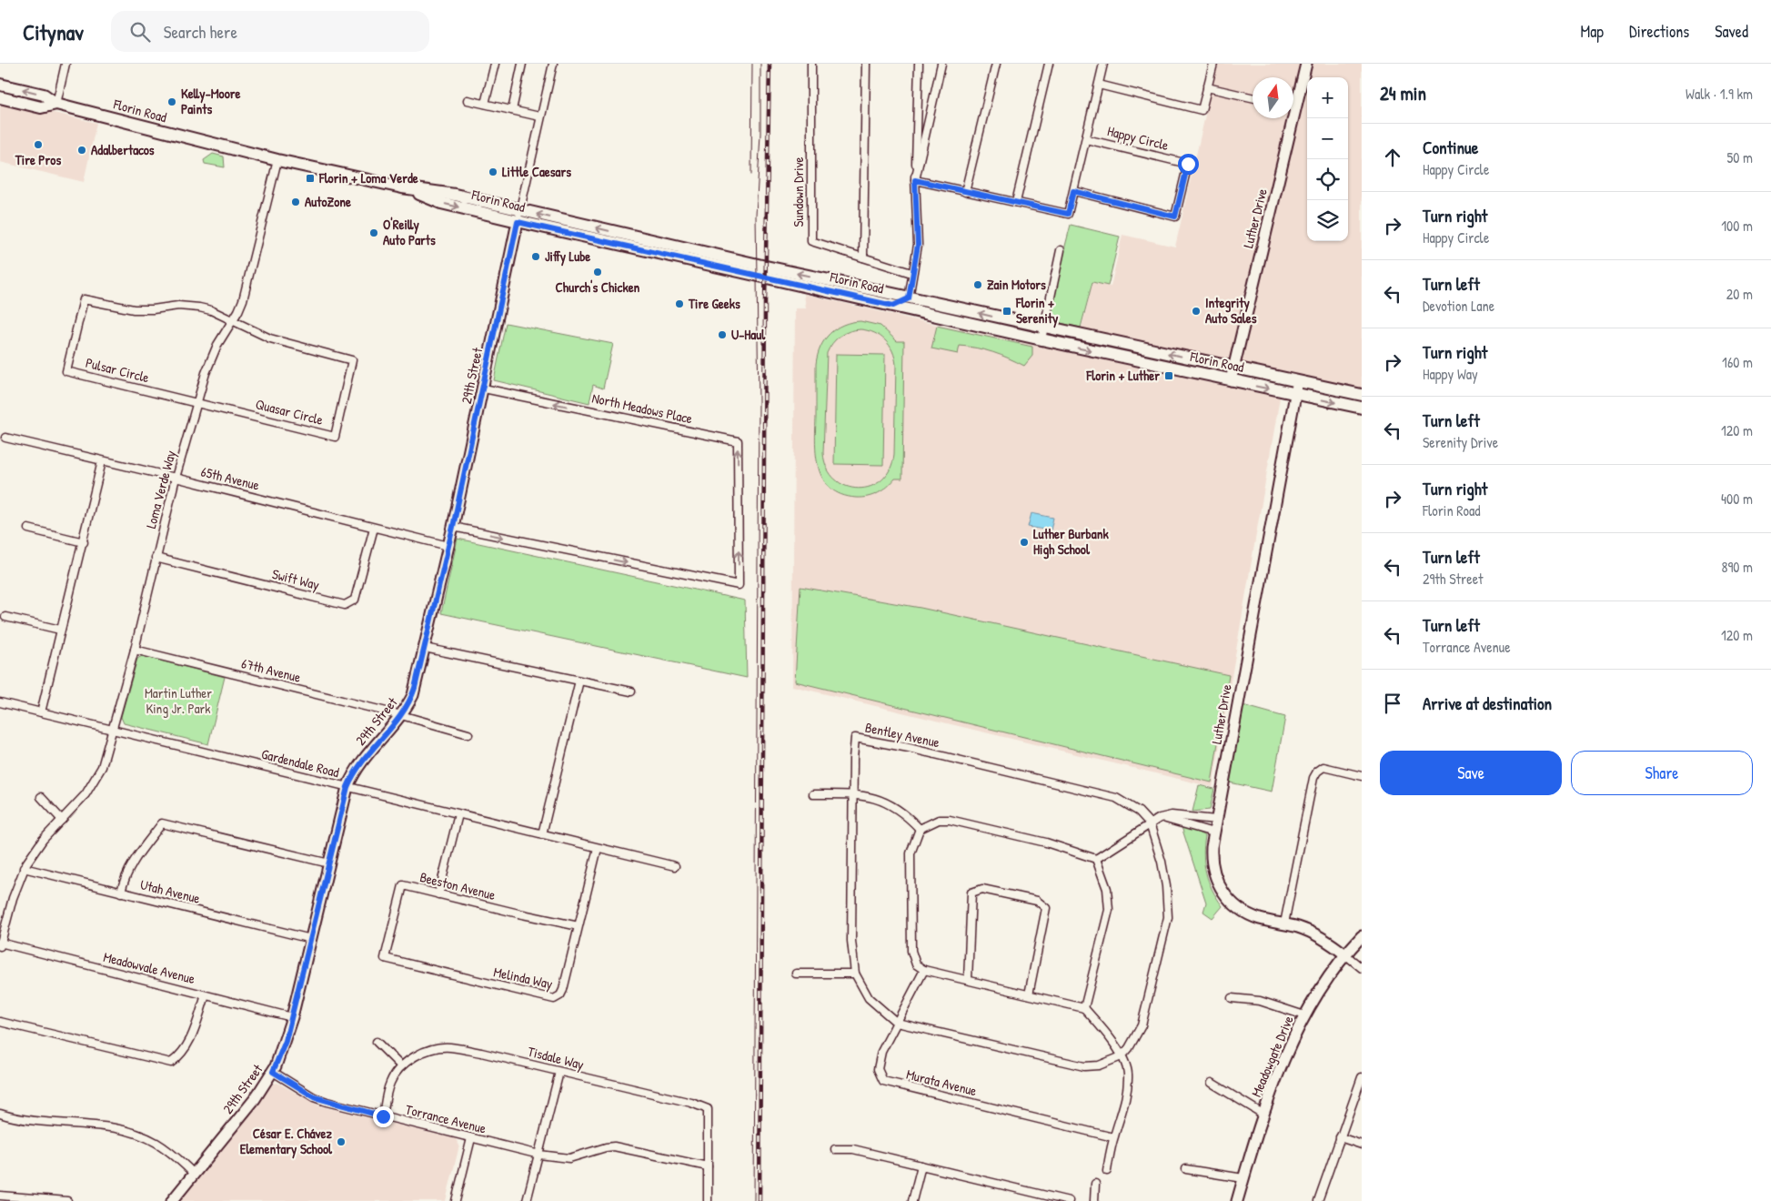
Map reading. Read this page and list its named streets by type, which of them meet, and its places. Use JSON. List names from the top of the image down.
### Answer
{
  "streets": {
    "main road": ["Florin Road"],
    "street": [
      "Happy Circle",
      "Sundown Drive",
      "Luther Drive",
      "Pulsar Circle",
      "29th Street",
      "North Meadows Place",
      "Quasar Circle",
      "65th Avenue",
      "Loma Verde Way",
      "Swift Way",
      "67th Avenue",
      "Bentley Avenue",
      "Gardendale Road",
      "Beeston Avenue",
      "Utah Avenue",
      "Meadowvale Avenue",
      "Melinda Way",
      "Meadowgate Drive",
      "Tisdale Way",
      "Murata Avenue",
      "Torrance Avenue"
    ]
  },
  "crossings": [
    ["Florin Road", "Luther Drive"],
    ["Florin Road", "29th Street"],
    ["Florin Road", "Loma Verde Way"],
    ["Luther Drive", "Meadowgate Drive"],
    ["Pulsar Circle", "Quasar Circle"],
    ["Pulsar Circle", "Loma Verde Way"],
    ["29th Street", "North Meadows Place"],
    ["29th Street", "65th Avenue"],
    ["29th Street", "67th Avenue"],
    ["29th Street", "Gardendale Road"],
    ["29th Street", "Utah Avenue"],
    ["29th Street", "Meadowvale Avenue"],
    ["29th Street", "Torrance Avenue"],
    ["Quasar Circle", "Loma Verde Way"],
    ["65th Avenue", "Loma Verde Way"],
    ["65th Avenue", "Swift Way"],
    ["Loma Verde Way", "Swift Way"],
    ["Loma Verde Way", "67th Avenue"],
    ["Loma Verde Way", "Gardendale Road"],
    ["Loma Verde Way", "Utah Avenue"],
    ["Loma Verde Way", "Meadowvale Avenue"],
    ["Bentley Avenue", "Murata Avenue"],
    ["Gardendale Road", "Melinda Way"],
    ["Beeston Avenue", "Melinda Way"],
    ["Tisdale Way", "Torrance Avenue"]
  ],
  "parks": ["Martin Luther King Jr. Park"],
  "places": {
    "other": [
      "Kelly-Moore Paints",
      "Tire Pros",
      "Adalbertacos",
      "Little Caesars",
      "AutoZone",
      "O'Reilly Auto Parts",
      "Jiffy Lube",
      "Church's Chicken",
      "Zain Motors",
      "Tire Geeks",
      "Integrity Auto Sales",
      "U-Haul",
      "Luther Burbank High School",
      "César E. Chávez Elementary School"
    ],
    "transit": ["Florin + Loma Verde", "Florin + Serenity", "Florin + Luther"]
  },
  "north": "top",
  "page": {
    "header": "Citynav",
    "search": "Search here",
    "nav": ["Map", "Directions", "Saved"],
    "heading": ["24 min", "Walk · 1.9 km"],
    "map_buttons": ["+", "−"],
    "list": [
      ["Continue", "Happy Circle", "50 m"],
      ["Turn right", "Happy Circle", "100 m"],
      ["Turn left", "Devotion Lane", "20 m"],
      ["Turn right", "Happy Way", "160 m"],
      ["Turn left", "Serenity Drive", "120 m"],
      ["Turn right", "Florin Road", "400 m"],
      ["Turn left", "29th Street", "890 m"],
      ["Turn left", "Torrance Avenue", "120 m"],
      "Arrive at destination"
    ],
    "buttons": ["Save", "Share"]
  }
}
